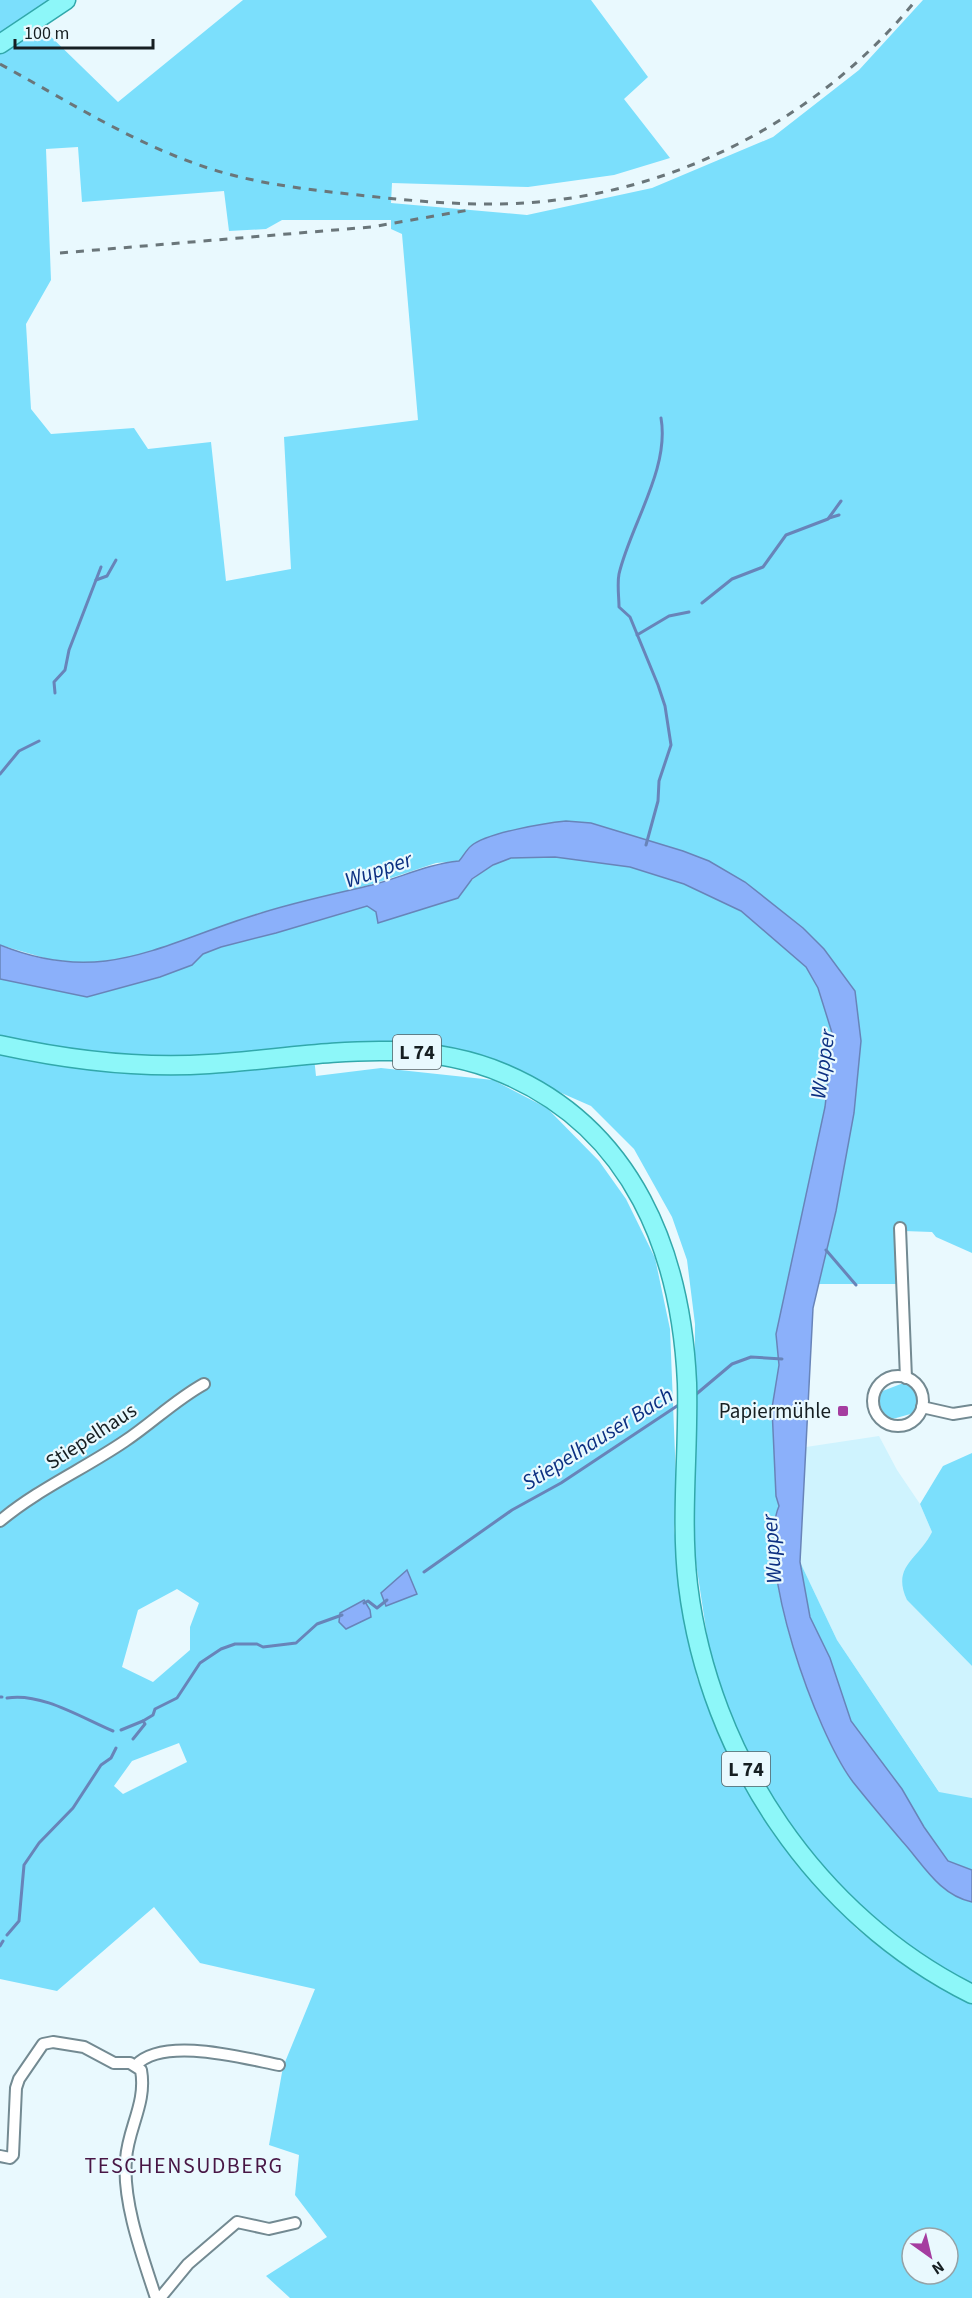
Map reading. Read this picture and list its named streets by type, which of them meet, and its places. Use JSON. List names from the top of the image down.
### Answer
{
  "streets": {
    "main road": ["L 74"],
    "street": ["Stiepelhaus"]
  },
  "districts": ["TESCHENSUDBERG"],
  "water": ["Wupper", "Stiepelhauser Bach"],
  "places": {
    "transit": ["Papiermühle"]
  },
  "scale_bar": "100 m",
  "north": "bottom right"
}
